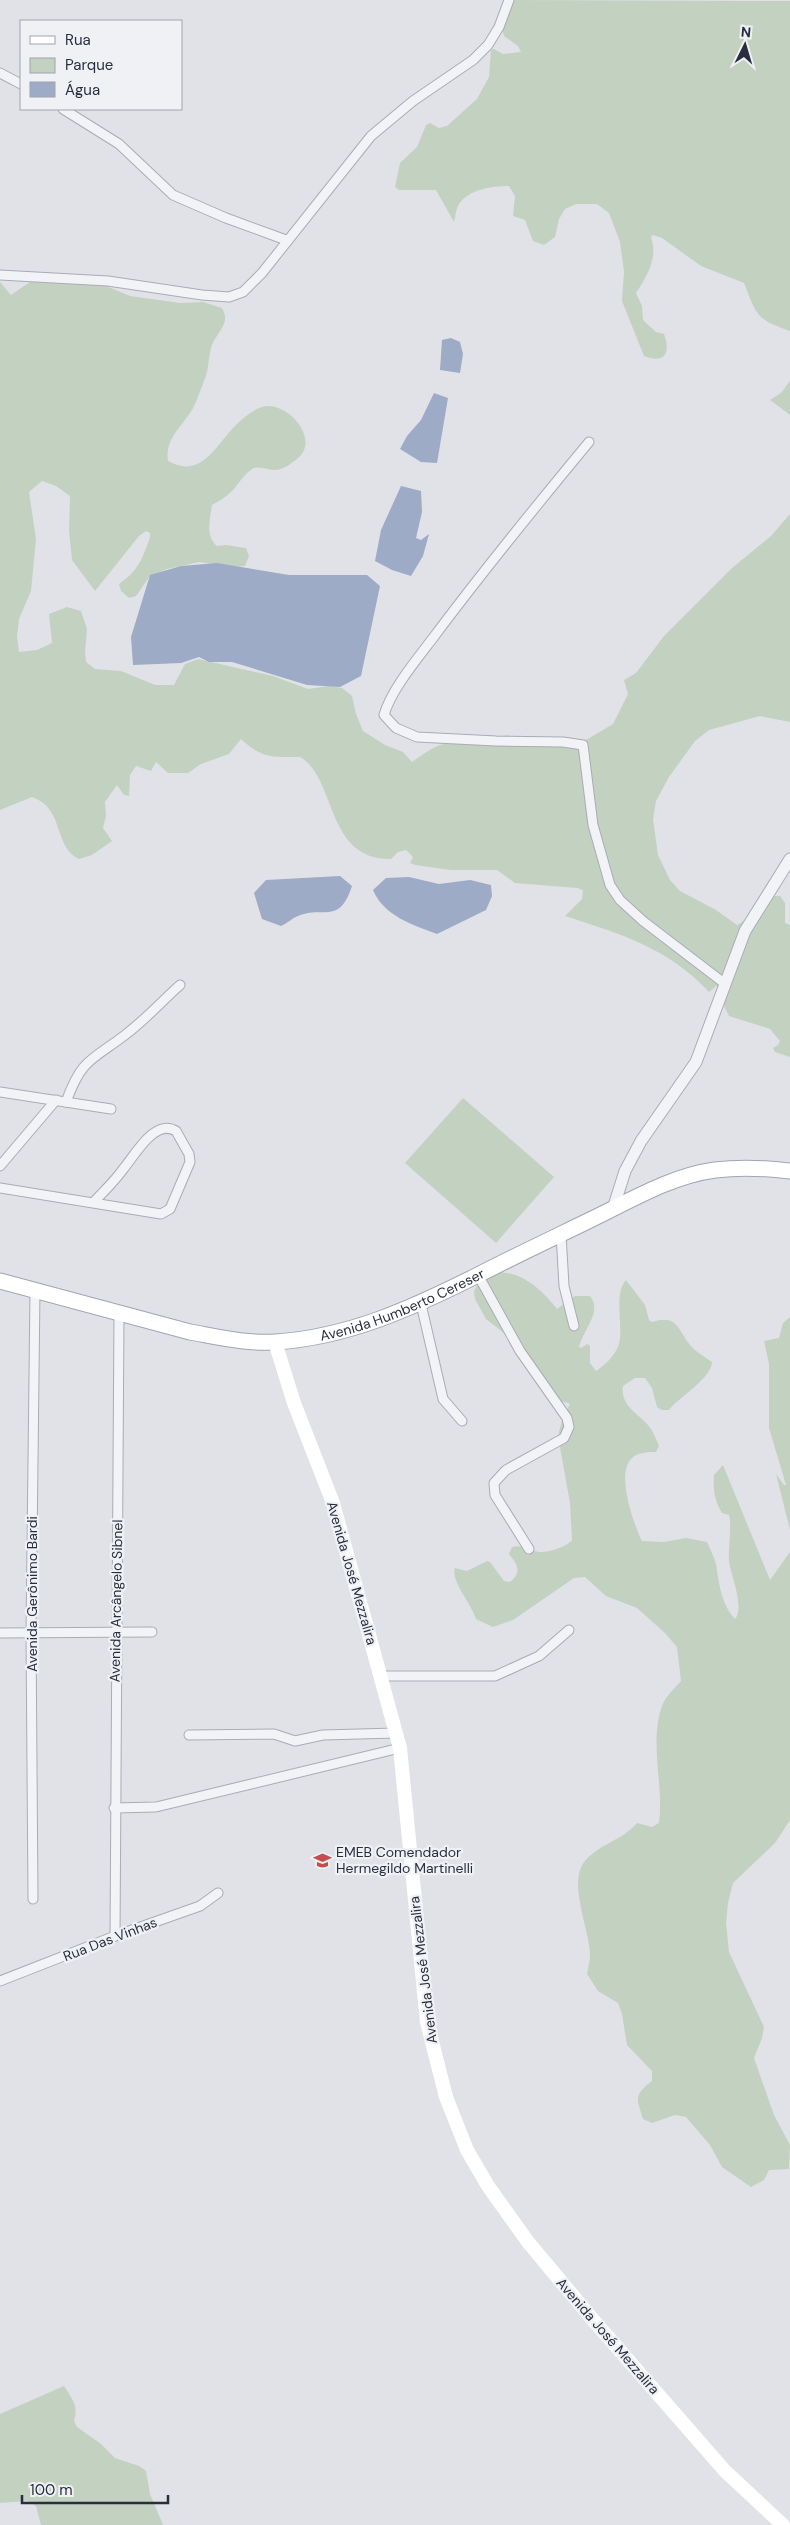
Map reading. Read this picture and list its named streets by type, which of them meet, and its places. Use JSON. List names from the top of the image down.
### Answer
{
  "streets": {
    "main road": ["Avenida Humberto Cereser", "Avenida José Mezzalira"],
    "street": ["Avenida Gerônimo Bardi", "Avenida Arcângelo Sibnel", "Rua Das Vinhas"]
  },
  "crossings": [
    ["Avenida Humberto Cereser", "Avenida José Mezzalira"],
    ["Avenida Humberto Cereser", "Avenida Gerônimo Bardi"],
    ["Avenida Humberto Cereser", "Avenida Arcângelo Sibnel"],
    ["Avenida Arcângelo Sibnel", "Rua Das Vinhas"]
  ],
  "places": {
    "school or university": ["EMEB Comendador Hermegildo Martinelli"]
  },
  "legend": ["Rua", "Parque", "Água"],
  "scale_bar": "100 m",
  "north": "top"
}
